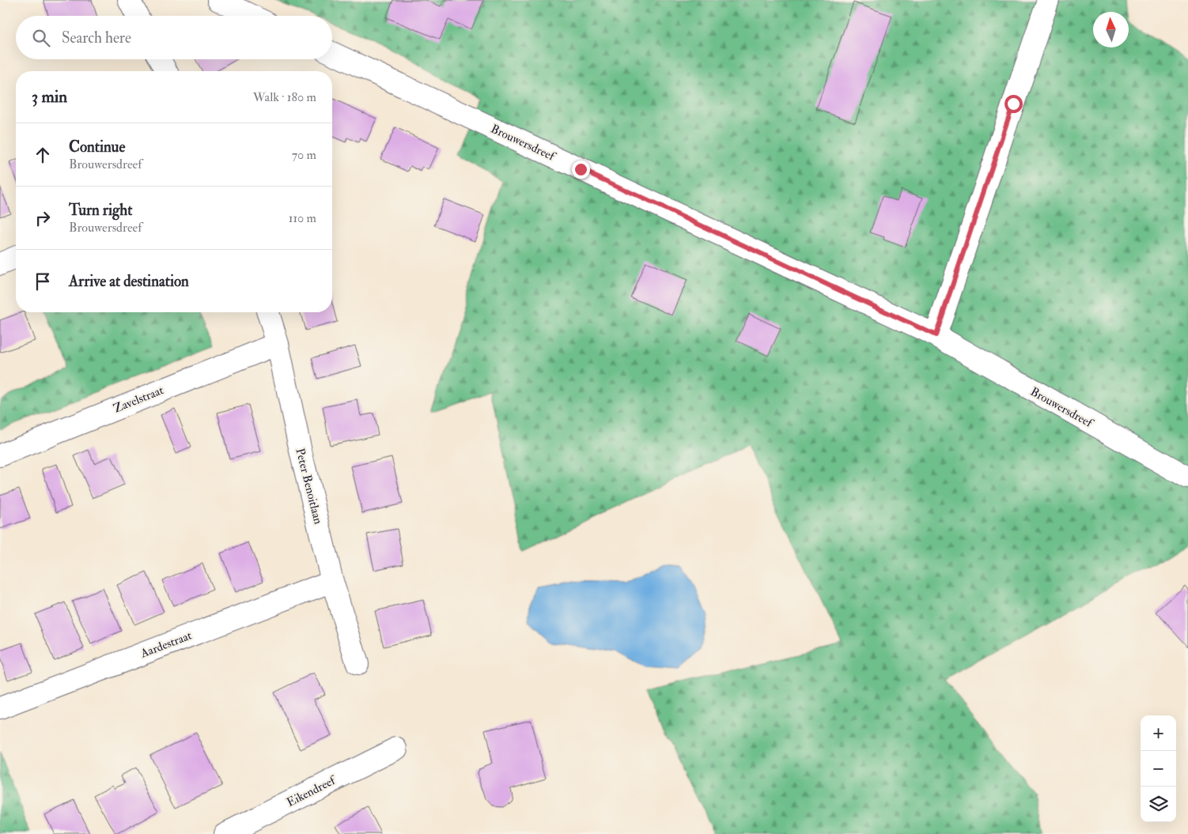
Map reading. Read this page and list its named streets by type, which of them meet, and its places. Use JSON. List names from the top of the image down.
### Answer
{
  "streets": {
    "street": [
      "Brouwersdreef",
      "Zavelstraat",
      "Peter Benoitlaan",
      "Aardestraat",
      "Eikendreef"
    ]
  },
  "crossings": [
    ["Zavelstraat", "Peter Benoitlaan"],
    ["Peter Benoitlaan", "Aardestraat"]
  ],
  "north": "top",
  "page": {
    "search": "Search here",
    "heading": ["3 min", "Walk · 180 m"],
    "list": [
      ["Continue", "Brouwersdreef", "70 m"],
      ["Turn right", "Brouwersdreef", "110 m"],
      "Arrive at destination"
    ],
    "map_buttons": ["+", "−"]
  }
}
